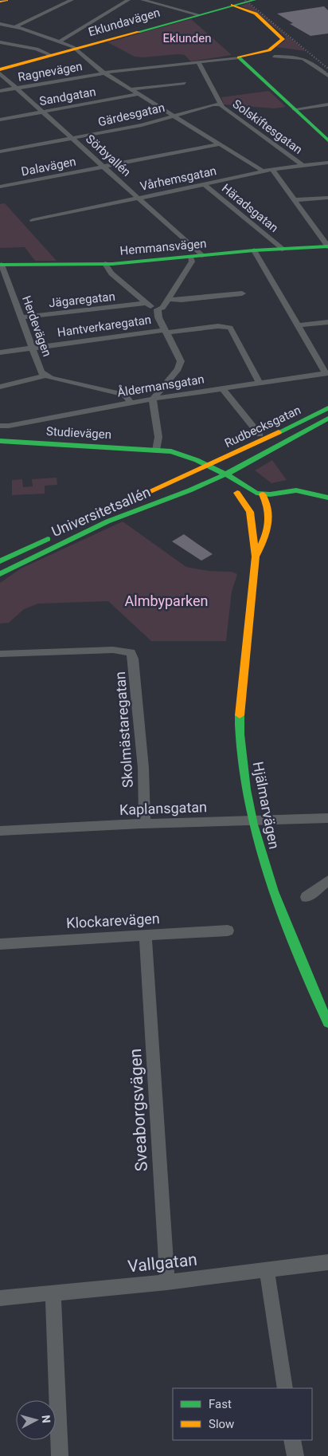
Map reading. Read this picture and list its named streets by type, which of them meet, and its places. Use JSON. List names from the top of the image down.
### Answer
{
  "streets": {
    "street": [
      "Eklundavägen",
      "Ragnevägen",
      "Sandgatan",
      "Gärdesgatan",
      "Solskiftesgatan",
      "Sörbyallén",
      "Dalavägen",
      "Vårhemsgatan",
      "Häradsgatan",
      "Hemmansvägen",
      "Jägaregatan",
      "Herdevägen",
      "Hantverkaregatan",
      "Åldermansgatan",
      "Rudbecksgatan",
      "Studievägen",
      "Universitetsallén",
      "Skolmästaregatan",
      "Hjälmarvägen",
      "Kaplansgatan",
      "Klockarevägen",
      "Sveaborgsvägen",
      "Vallgatan"
    ]
  },
  "crossings": [
    ["Ragnevägen", "Sörbyallén"],
    ["Sandgatan", "Sörbyallén"],
    ["Gärdesgatan", "Solskiftesgatan"],
    ["Gärdesgatan", "Sörbyallén"],
    ["Solskiftesgatan", "Vårhemsgatan"],
    ["Sörbyallén", "Dalavägen"],
    ["Sörbyallén", "Vårhemsgatan"],
    ["Sörbyallén", "Hemmansvägen"],
    ["Vårhemsgatan", "Häradsgatan"],
    ["Häradsgatan", "Hemmansvägen"],
    ["Hemmansvägen", "Herdevägen"],
    ["Jägaregatan", "Herdevägen"],
    ["Herdevägen", "Hantverkaregatan"],
    ["Herdevägen", "Åldermansgatan"],
    ["Hantverkaregatan", "Åldermansgatan"],
    ["Rudbecksgatan", "Studievägen"],
    ["Rudbecksgatan", "Universitetsallén"],
    ["Studievägen", "Universitetsallén"],
    ["Skolmästaregatan", "Kaplansgatan"],
    ["Hjälmarvägen", "Kaplansgatan"],
    ["Klockarevägen", "Sveaborgsvägen"],
    ["Sveaborgsvägen", "Vallgatan"]
  ],
  "parks": ["Eklunden", "Almbyparken"],
  "legend": ["Fast", "Slow"],
  "north": "right"
}
